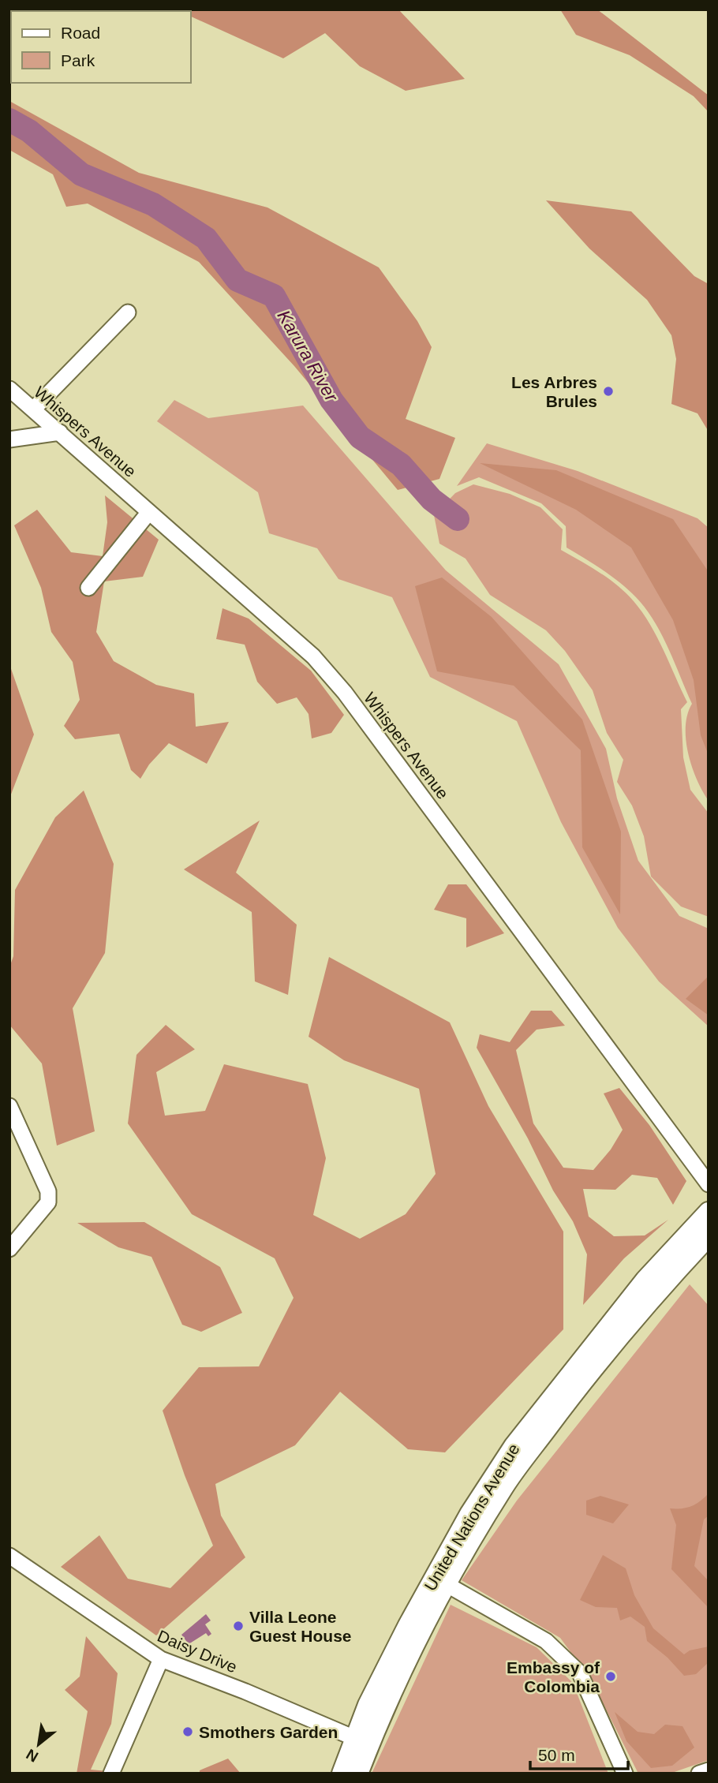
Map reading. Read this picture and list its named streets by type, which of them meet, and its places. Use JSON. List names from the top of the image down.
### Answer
{
  "streets": {
    "street": ["Whispers Avenue", "United Nations Avenue", "Daisy Drive"]
  },
  "crossings": [
    ["United Nations Avenue", "Daisy Drive"]
  ],
  "water": ["Karura River"],
  "places": [
    "Les Arbres Brules",
    "Villa Leone Guest House",
    "Embassy of Colombia",
    "Smothers Garden"
  ],
  "legend": ["Road", "Park"],
  "scale_bar": "50 m",
  "north": "bottom left"
}
